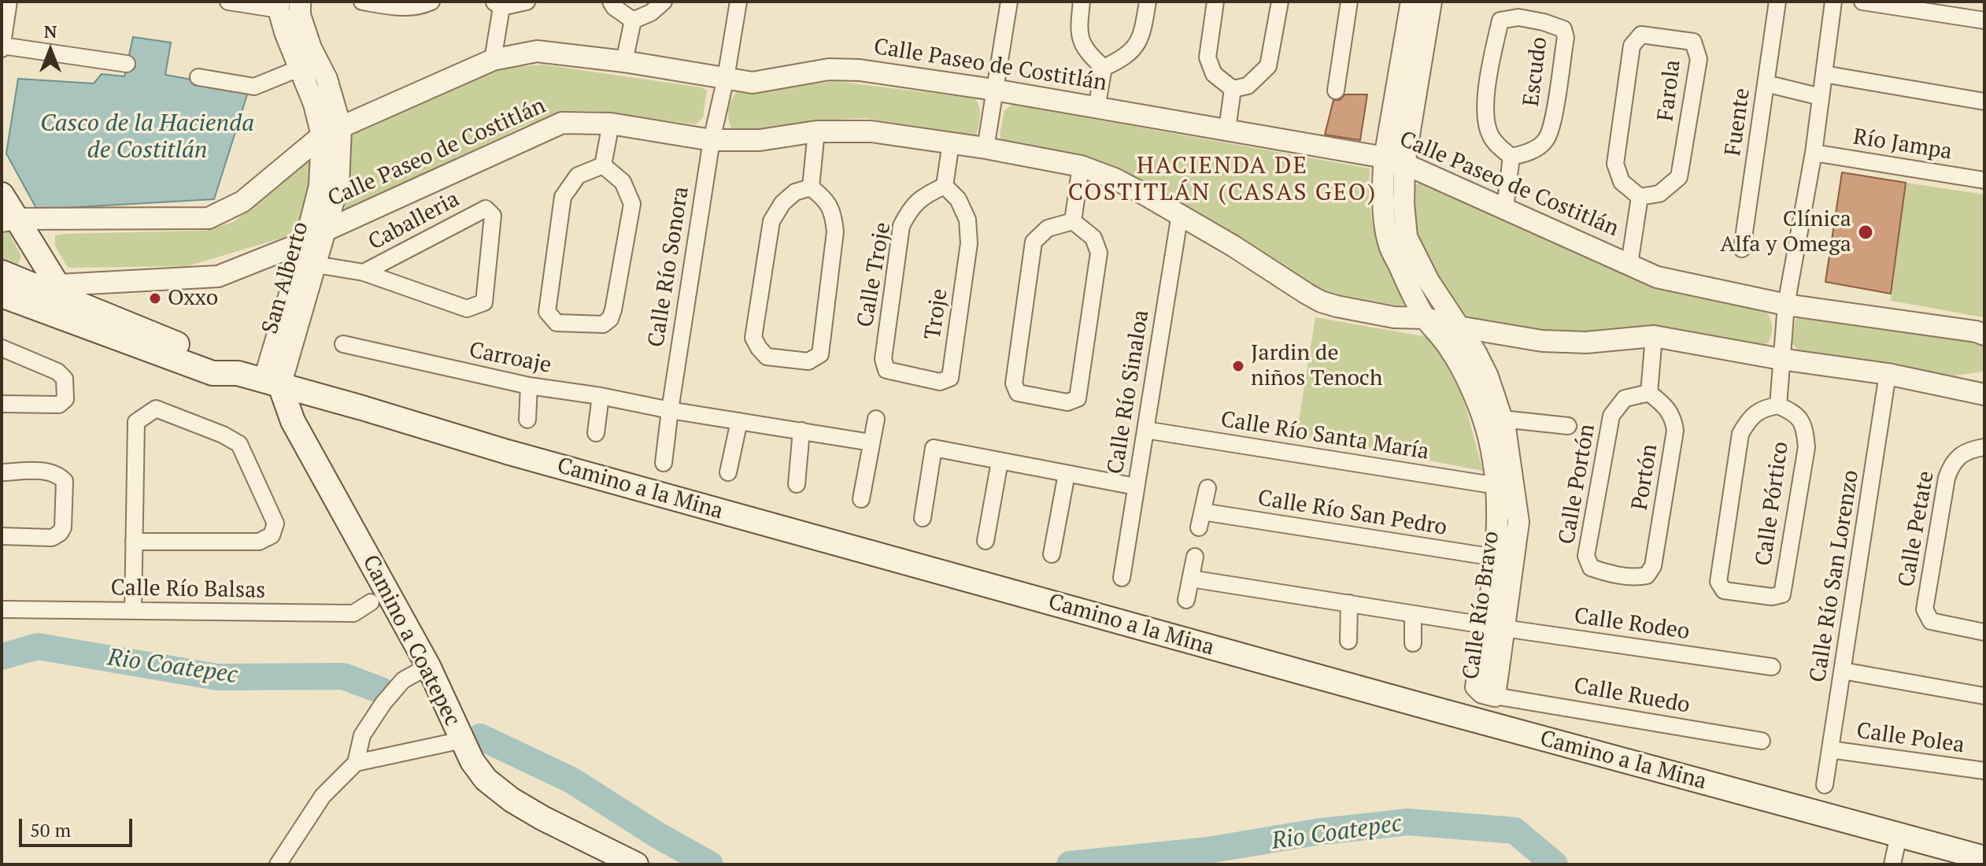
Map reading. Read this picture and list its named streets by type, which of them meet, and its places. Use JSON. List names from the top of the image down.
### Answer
{
  "streets": {
    "main road": ["Camino a la Mina", "Camino a Coatepec"],
    "street": [
      "Calle Paseo de Costitlán",
      "Escudo",
      "Farola",
      "Fuente",
      "Río Jampa",
      "Caballeria",
      "Calle Río Sonora",
      "Calle Troje",
      "San Alberto",
      "Troje",
      "Carroaje",
      "Calle Río Sinaloa",
      "Calle Río Santa María",
      "Portón",
      "Calle Portón",
      "Calle Pórtico",
      "Calle Río San Pedro",
      "Calle Petate",
      "Calle Río San Lorenzo",
      "Calle Río Balsas",
      "Calle Río Bravo",
      "Calle Rodeo",
      "Calle Ruedo",
      "Calle Polea"
    ]
  },
  "crossings": [
    ["Calle Paseo de Costitlán", "Calle Río Sonora"],
    ["Calle Paseo de Costitlán", "San Alberto"],
    ["Calle Paseo de Costitlán", "Calle Río Sinaloa"],
    ["Calle Paseo de Costitlán", "Calle Río San Lorenzo"],
    ["Calle Paseo de Costitlán", "Calle Río Bravo"],
    ["Caballeria", "San Alberto"],
    ["Calle Río Sonora", "Carroaje"],
    ["Calle Troje", "Troje"],
    ["San Alberto", "Camino a la Mina"],
    ["San Alberto", "Camino a Coatepec"],
    ["Calle Río Sinaloa", "Calle Río Santa María"],
    ["Calle Río Santa María", "Calle Río Bravo"],
    ["Portón", "Calle Portón"],
    ["Camino a la Mina", "Camino a Coatepec"],
    ["Calle Río San Pedro", "Calle Río Bravo"],
    ["Calle Río San Lorenzo", "Calle Polea"],
    ["Calle Río Bravo", "Calle Rodeo"],
    ["Calle Río Bravo", "Calle Ruedo"]
  ],
  "districts": ["HACIENDA DE COSTITLÁN (CASAS GEO)"],
  "water": ["Casco de la Hacienda de Costitlán", "Rio Coatepec"],
  "places": ["Clínica Alfa y Omega", "Oxxo", "Jardin de niños Tenoch"],
  "scale_bar": "50 m",
  "north": "top"
}
